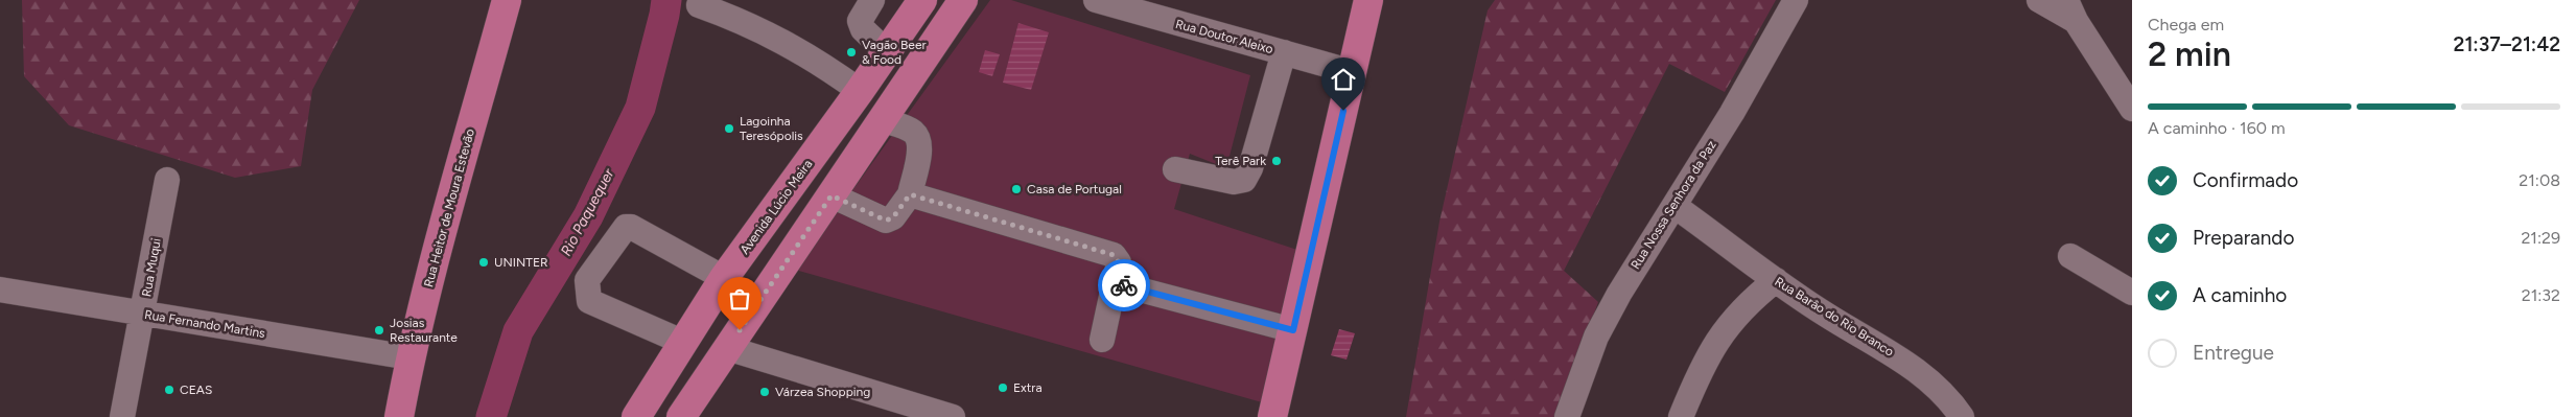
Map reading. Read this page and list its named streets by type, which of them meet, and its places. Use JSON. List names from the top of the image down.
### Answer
{
  "streets": {
    "main road": ["Avenida Lúcio Meira", "Rua Heitor de Moura Estevão"],
    "street": [
      "Rua Doutor Aleixo",
      "Rua Nossa Senhora da Paz",
      "Rua Muqui",
      "Rua Barâo do Rio Branco",
      "Rua Fernando Martins"
    ]
  },
  "crossings": [
    ["Rua Nossa Senhora da Paz", "Rua Barâo do Rio Branco"],
    ["Rua Heitor de Moura Estevão", "Rua Fernando Martins"],
    ["Rua Muqui", "Rua Fernando Martins"]
  ],
  "water": ["Rio Paquequer"],
  "places": [
    "Vagão Beer & Food",
    "Lagoinha Teresópolis",
    "Terê Park",
    "Casa de Portugal",
    "UNINTER",
    "Josias Restaurante",
    "Extra",
    "CEAS",
    "Várzea Shopping"
  ],
  "page": {
    "heading": ["2 min", "Chega em", "21:37–21:42"],
    "bar": "A caminho · 160 m",
    "list": [
      ["Confirmado", "21:08"],
      ["Preparando", "21:29"],
      ["A caminho", "21:32"],
      "Entregue"
    ]
  }
}
